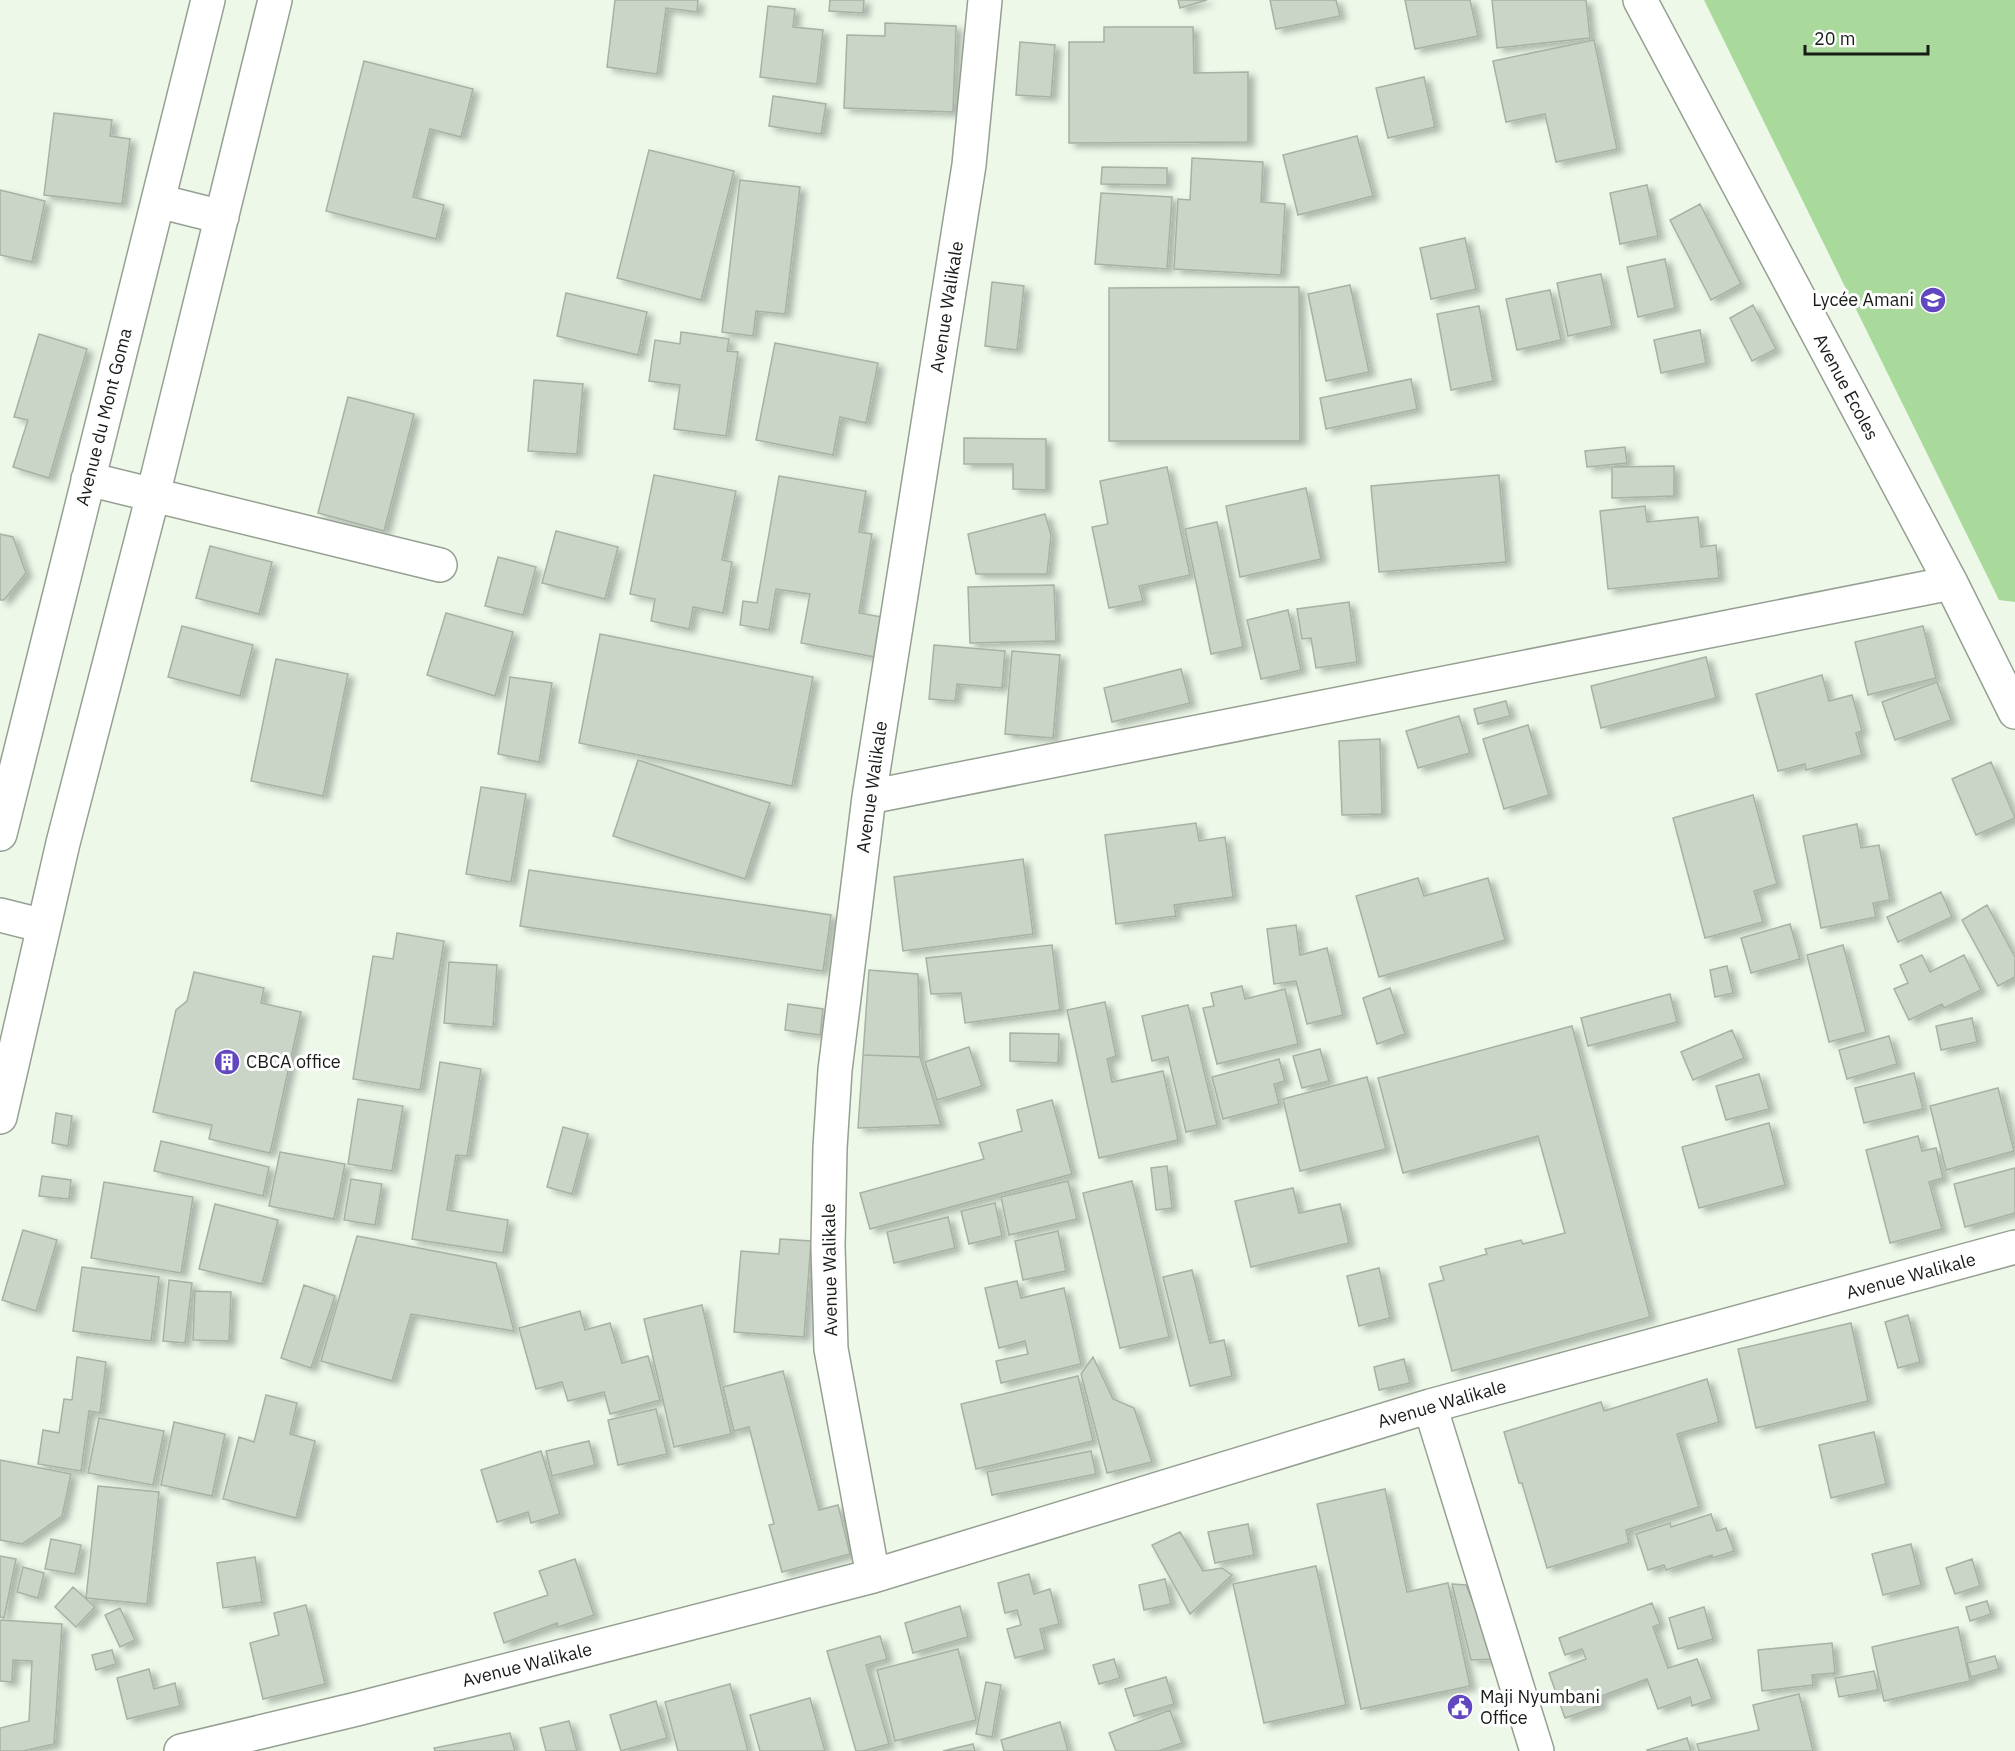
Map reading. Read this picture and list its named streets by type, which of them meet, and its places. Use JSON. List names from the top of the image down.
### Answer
{
  "streets": {
    "street": ["Avenue Walikale", "Avenue Ecoles", "Avenue du Mont Goma"]
  },
  "places": {
    "school or university": ["Lycée Amani"],
    "building": ["CBCA office"],
    "public building": ["Maji Nyumbani Office"]
  },
  "scale_bar": "20 m"
}
